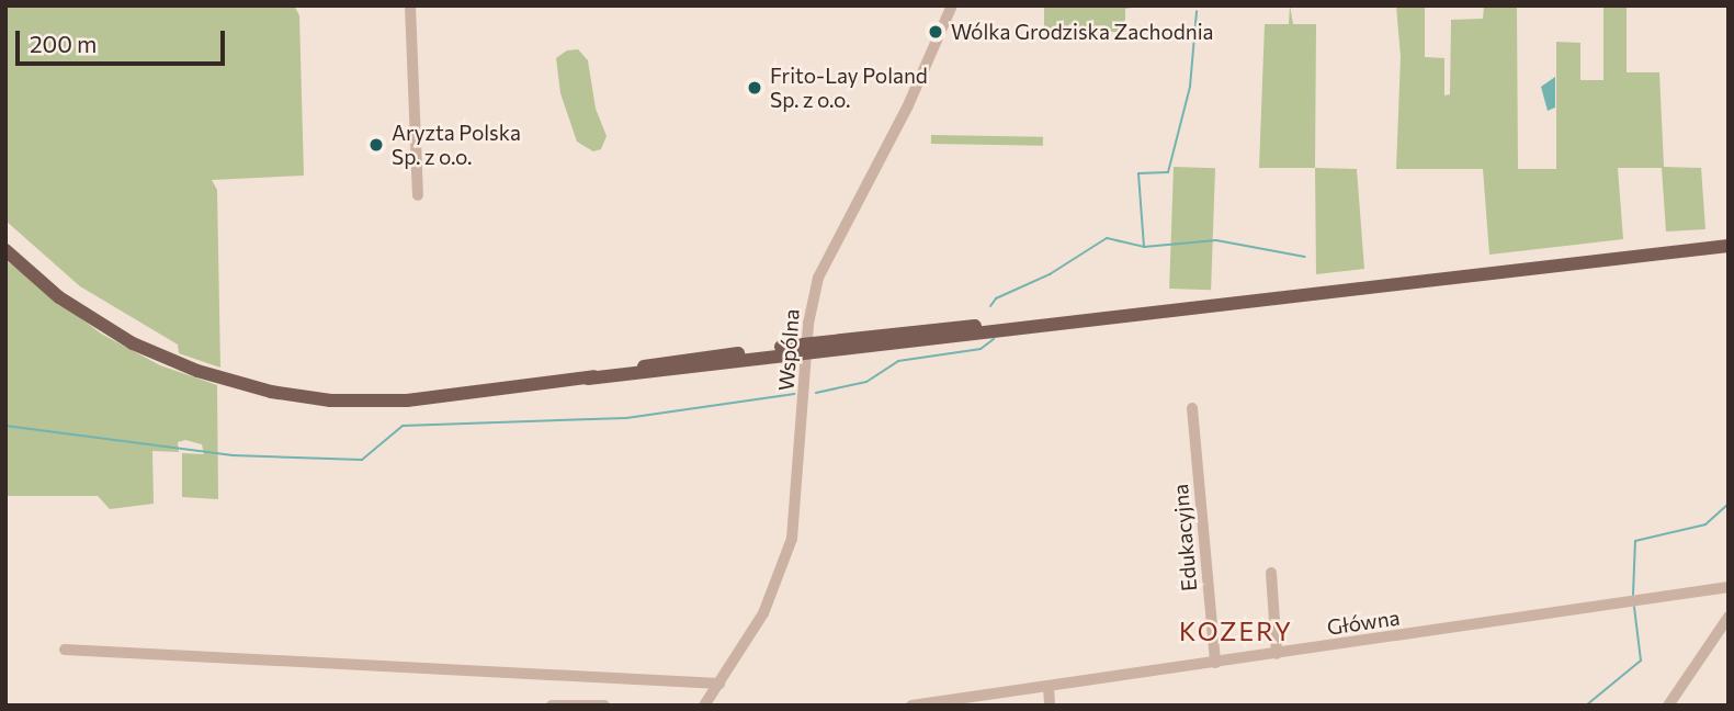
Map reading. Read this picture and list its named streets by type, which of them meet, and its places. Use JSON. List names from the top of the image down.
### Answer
{
  "streets": {
    "street": ["Wspólna", "Edukacyjna", "Główna"]
  },
  "crossings": [
    ["Edukacyjna", "Główna"]
  ],
  "districts": ["KOZERY"],
  "places": ["Wólka Grodziska Zachodnia", "Frito-Lay Poland Sp. z o.o.", "Aryzta Polska Sp. z o.o."],
  "scale_bar": "200 m"
}
